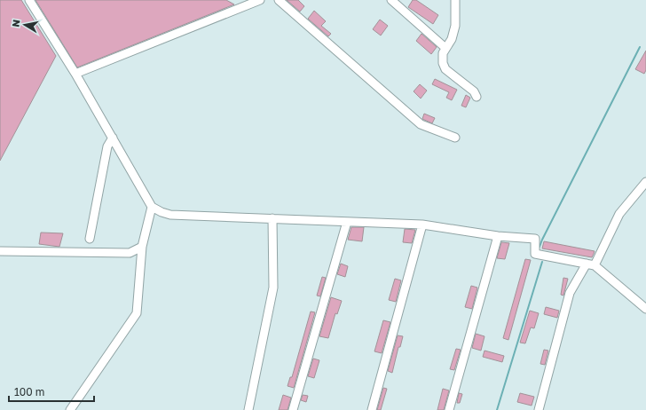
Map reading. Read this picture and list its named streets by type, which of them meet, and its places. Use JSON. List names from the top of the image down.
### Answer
{
  "scale_bar": "100 m",
  "north": "left"
}
